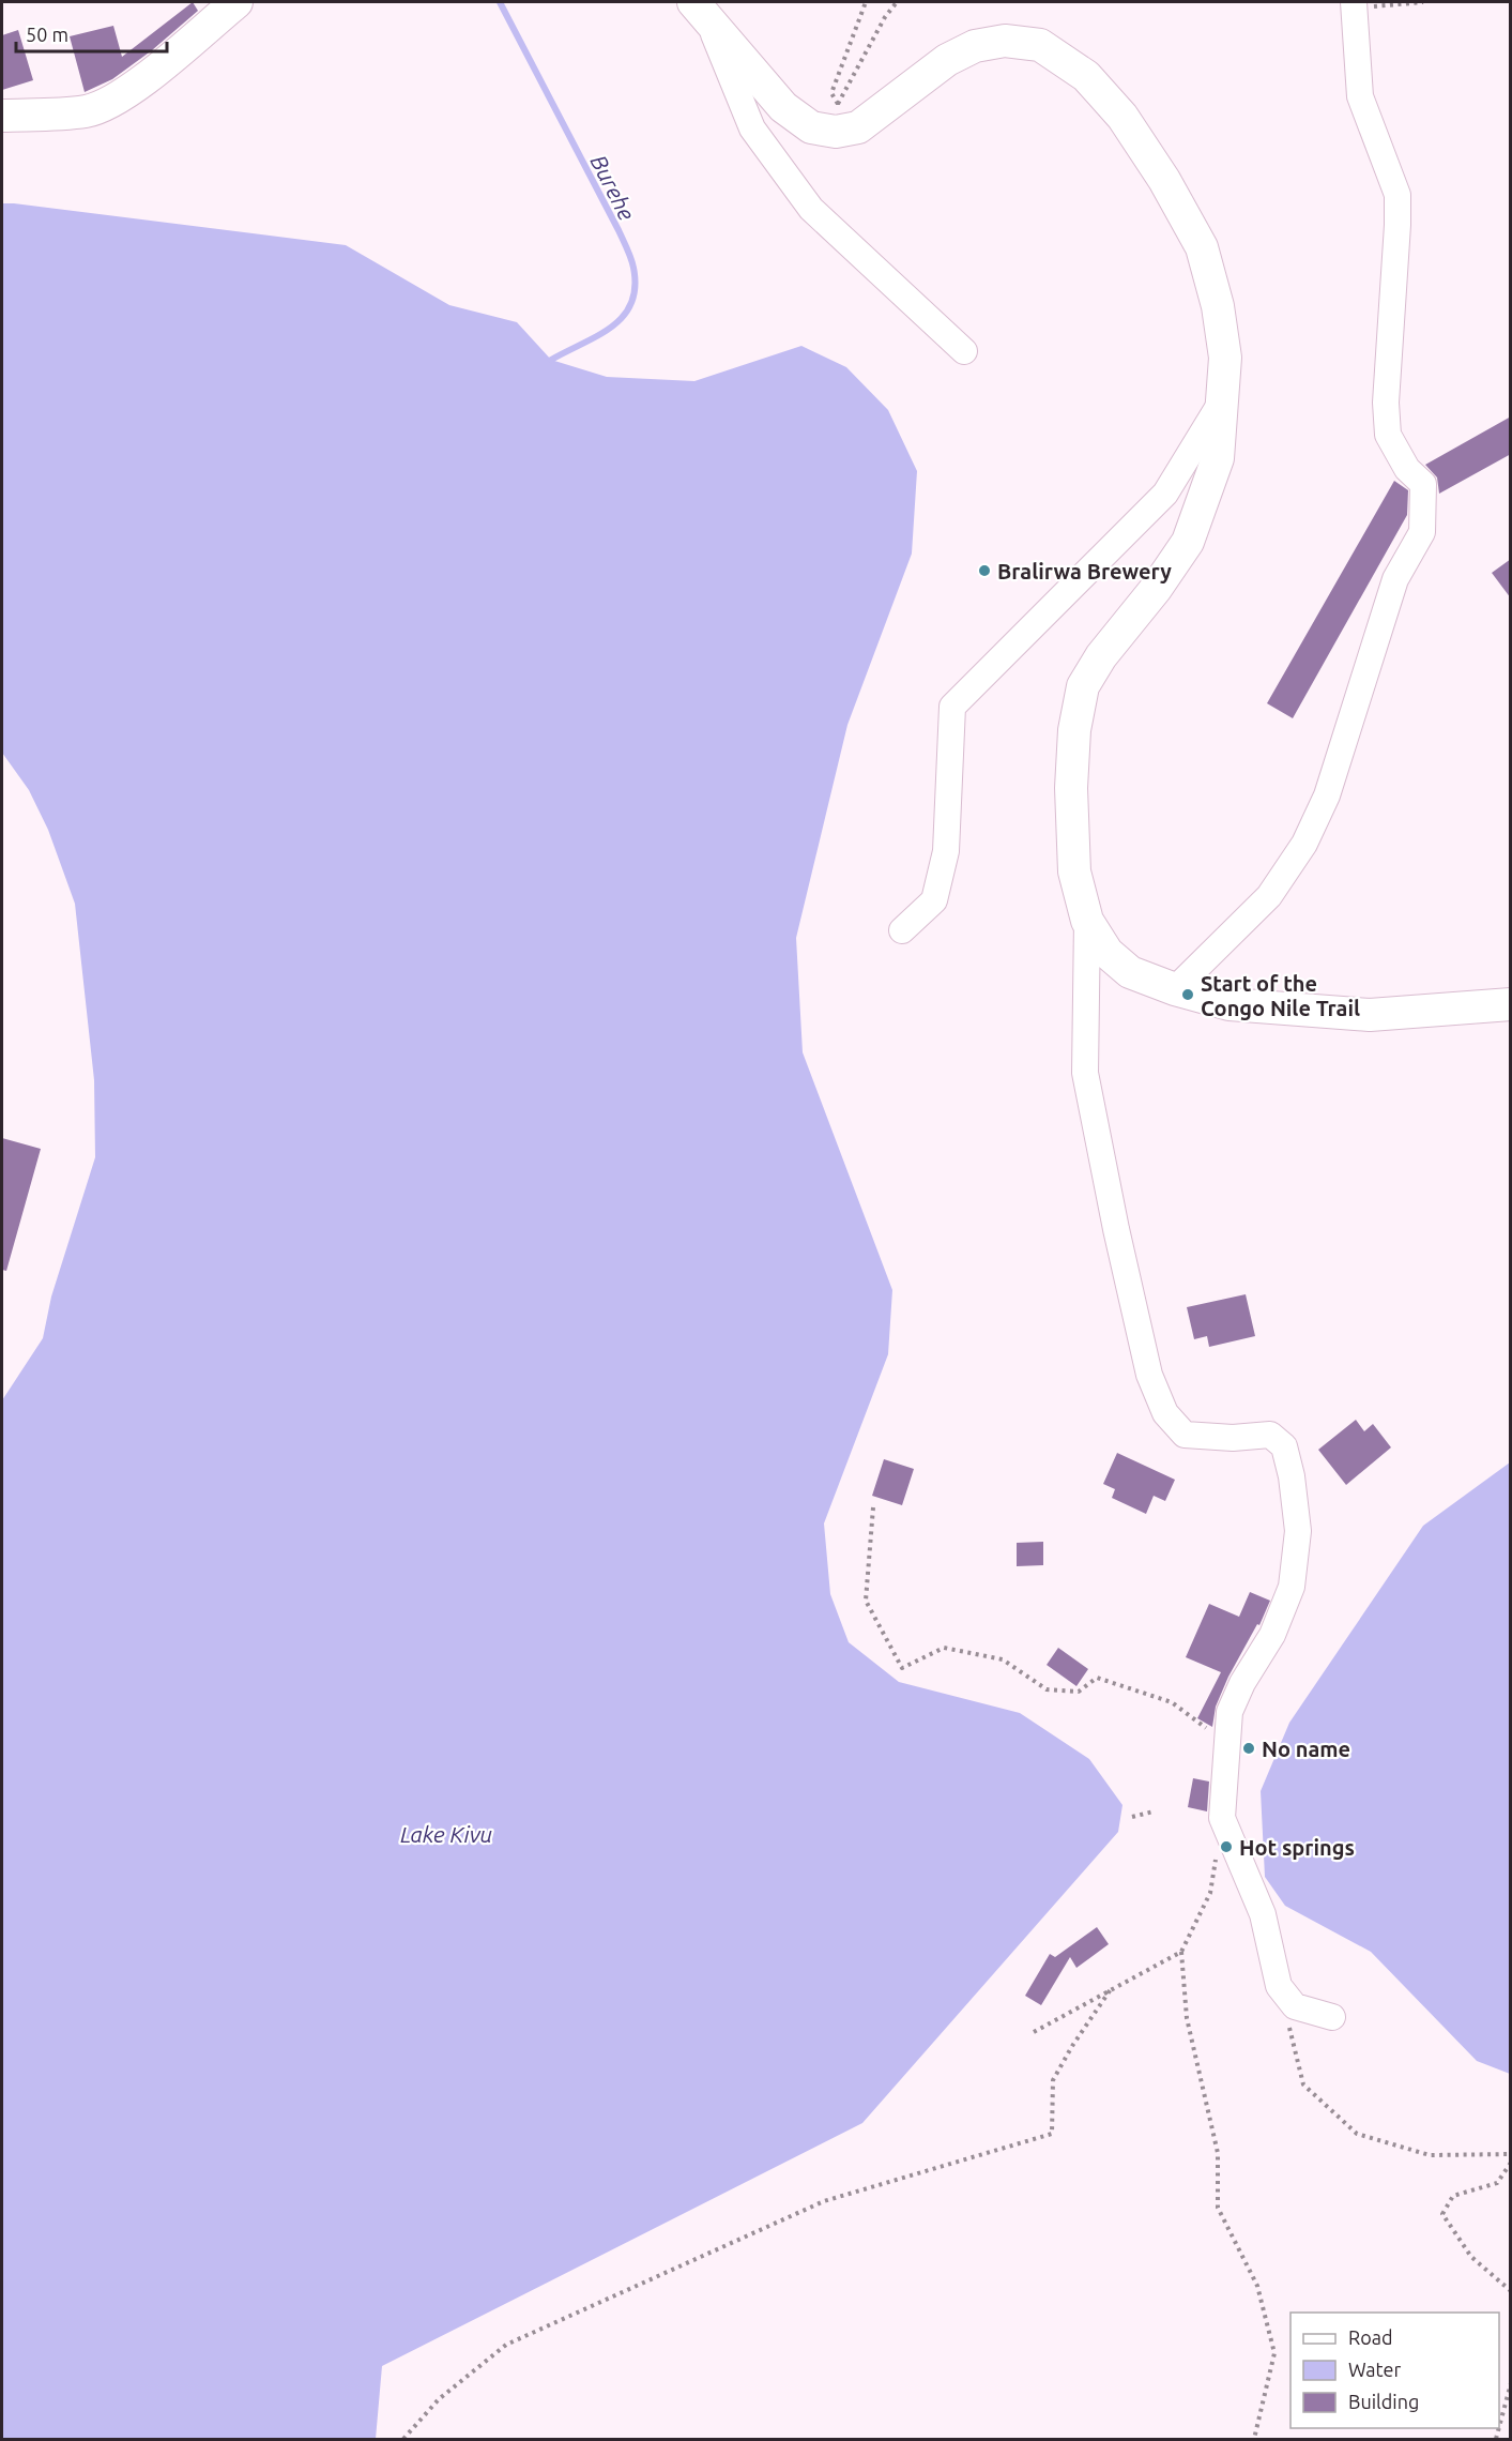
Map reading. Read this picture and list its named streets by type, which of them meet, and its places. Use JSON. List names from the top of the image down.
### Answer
{
  "water": ["Burehe", "Lake Kivu"],
  "places": [
    "Bralirwa Brewery",
    "Start of the Congo Nile Trail",
    "No name",
    "Hot springs"
  ],
  "legend": ["Road", "Water", "Building"],
  "scale_bar": "50 m"
}
